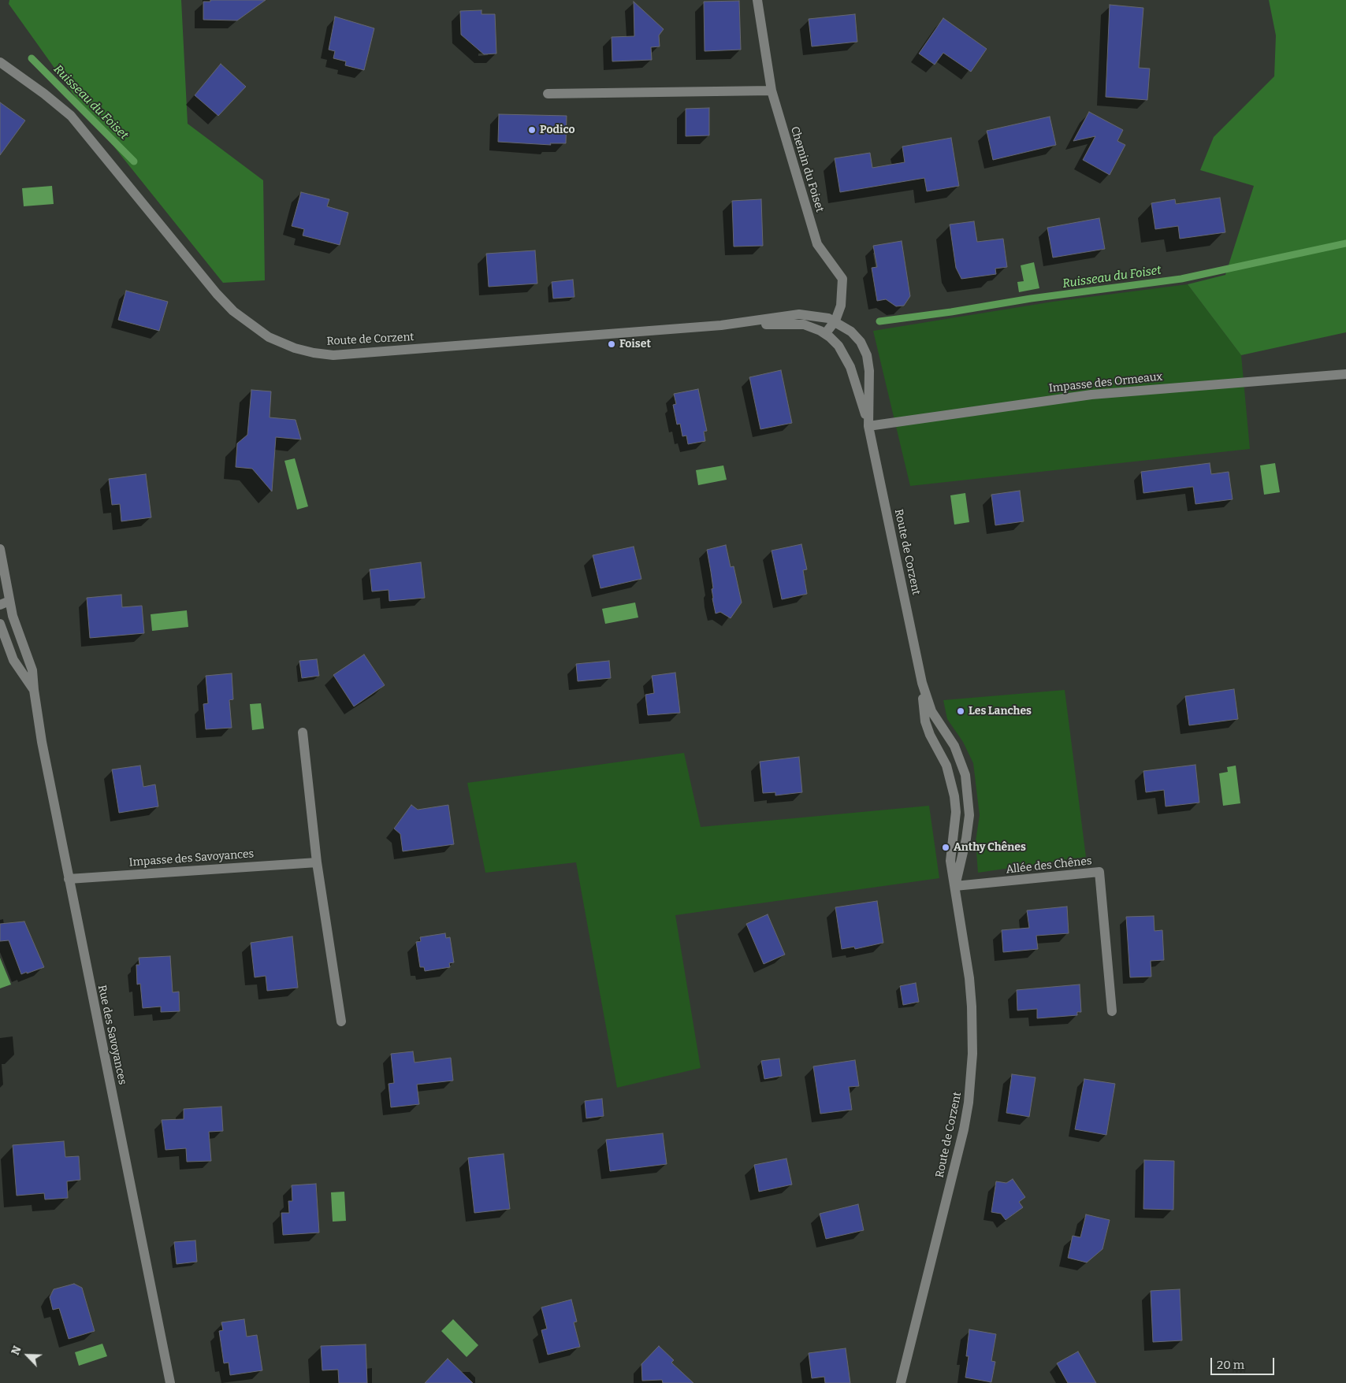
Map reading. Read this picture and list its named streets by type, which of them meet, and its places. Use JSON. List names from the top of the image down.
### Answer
{
  "streets": {
    "street": [
      "Chemin du Foiset",
      "Route de Corzent",
      "Impasse des Ormeaux",
      "Impasse des Savoyances",
      "Allée des Chênes",
      "Rue des Savoyances"
    ]
  },
  "crossings": [
    ["Chemin du Foiset", "Route de Corzent"],
    ["Route de Corzent", "Impasse des Ormeaux"],
    ["Route de Corzent", "Allée des Chênes"],
    ["Impasse des Savoyances", "Rue des Savoyances"]
  ],
  "water": ["Ruisseau du Foiset"],
  "places": [
    "Podico",
    "Foiset",
    "Les Lanches",
    "Anthy Chênes"
  ],
  "scale_bar": "20 m",
  "north": "top left"
}
